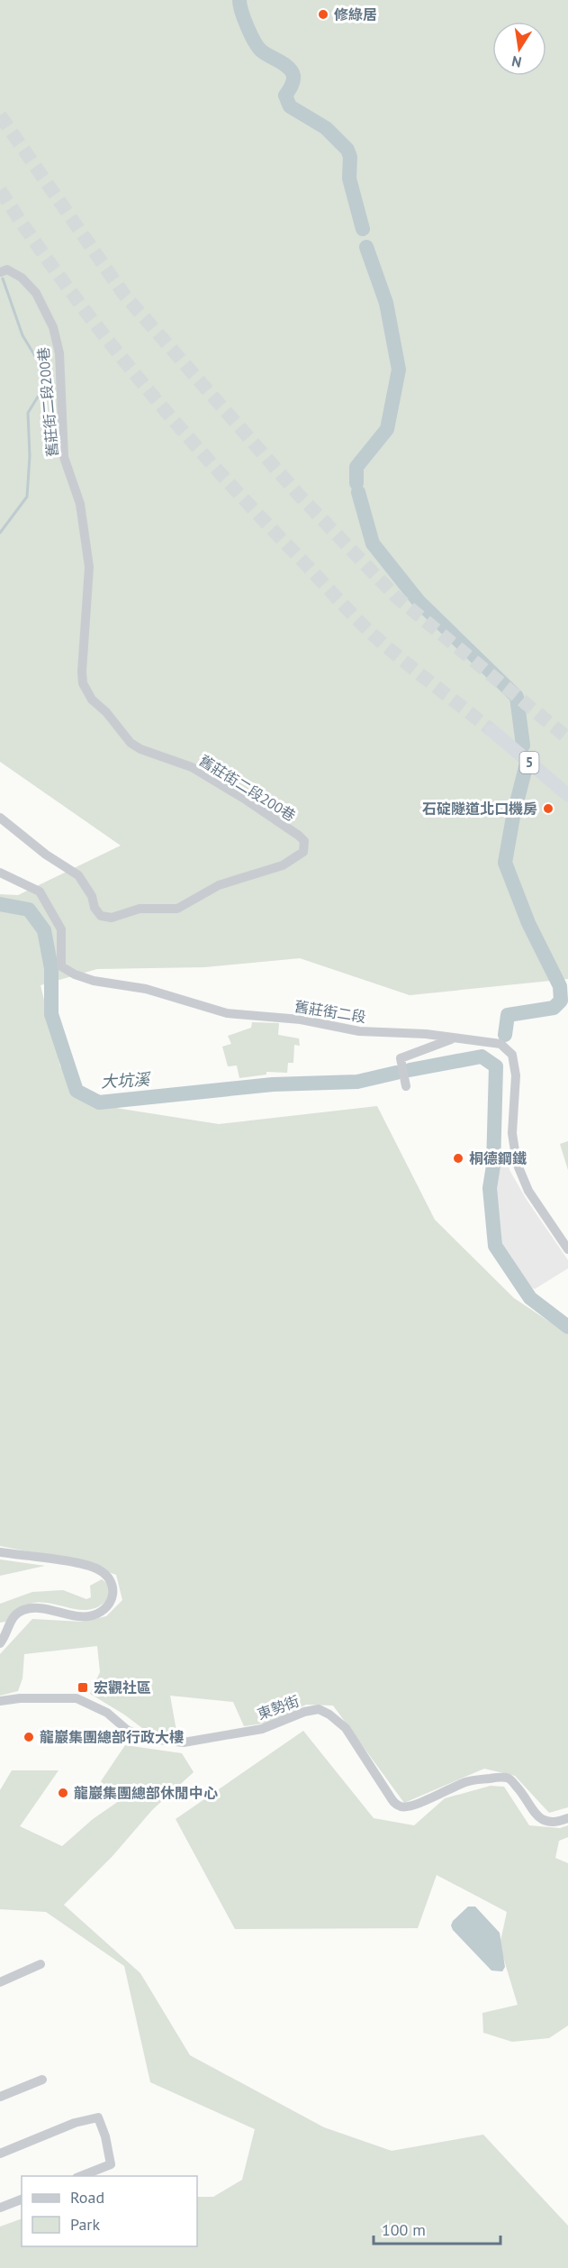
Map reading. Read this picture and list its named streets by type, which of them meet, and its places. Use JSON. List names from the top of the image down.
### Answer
{
  "streets": {
    "highway": ["5"],
    "street": ["舊莊街二段200巷", "舊莊街二段", "東勢街"]
  },
  "water": ["大坑溪"],
  "places": {
    "other": [
      "修綠居",
      "石碇隧道北口機房",
      "桐德鋼鐵",
      "龍巖集團總部行政大樓",
      "龍巖集團總部休閒中心"
    ],
    "transit": ["宏觀社區"]
  },
  "legend": ["Road", "Park"],
  "scale_bar": "100 m",
  "north": "bottom"
}
